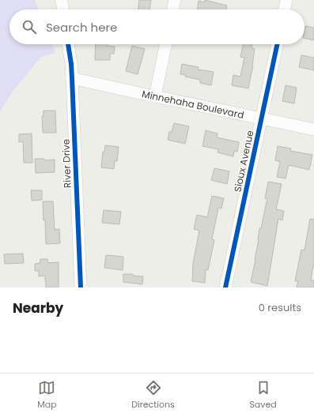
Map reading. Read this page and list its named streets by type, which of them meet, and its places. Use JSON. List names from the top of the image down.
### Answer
{
  "streets": {
    "street": ["Minnehaha Boulevard", "Sioux Avenue", "River Drive"]
  },
  "crossings": [
    ["Minnehaha Boulevard", "Sioux Avenue"],
    ["Minnehaha Boulevard", "River Drive"]
  ],
  "page": {
    "search": "Search here",
    "heading": ["Nearby", "0 results"],
    "nav": ["Map", "Directions", "Saved"]
  }
}
